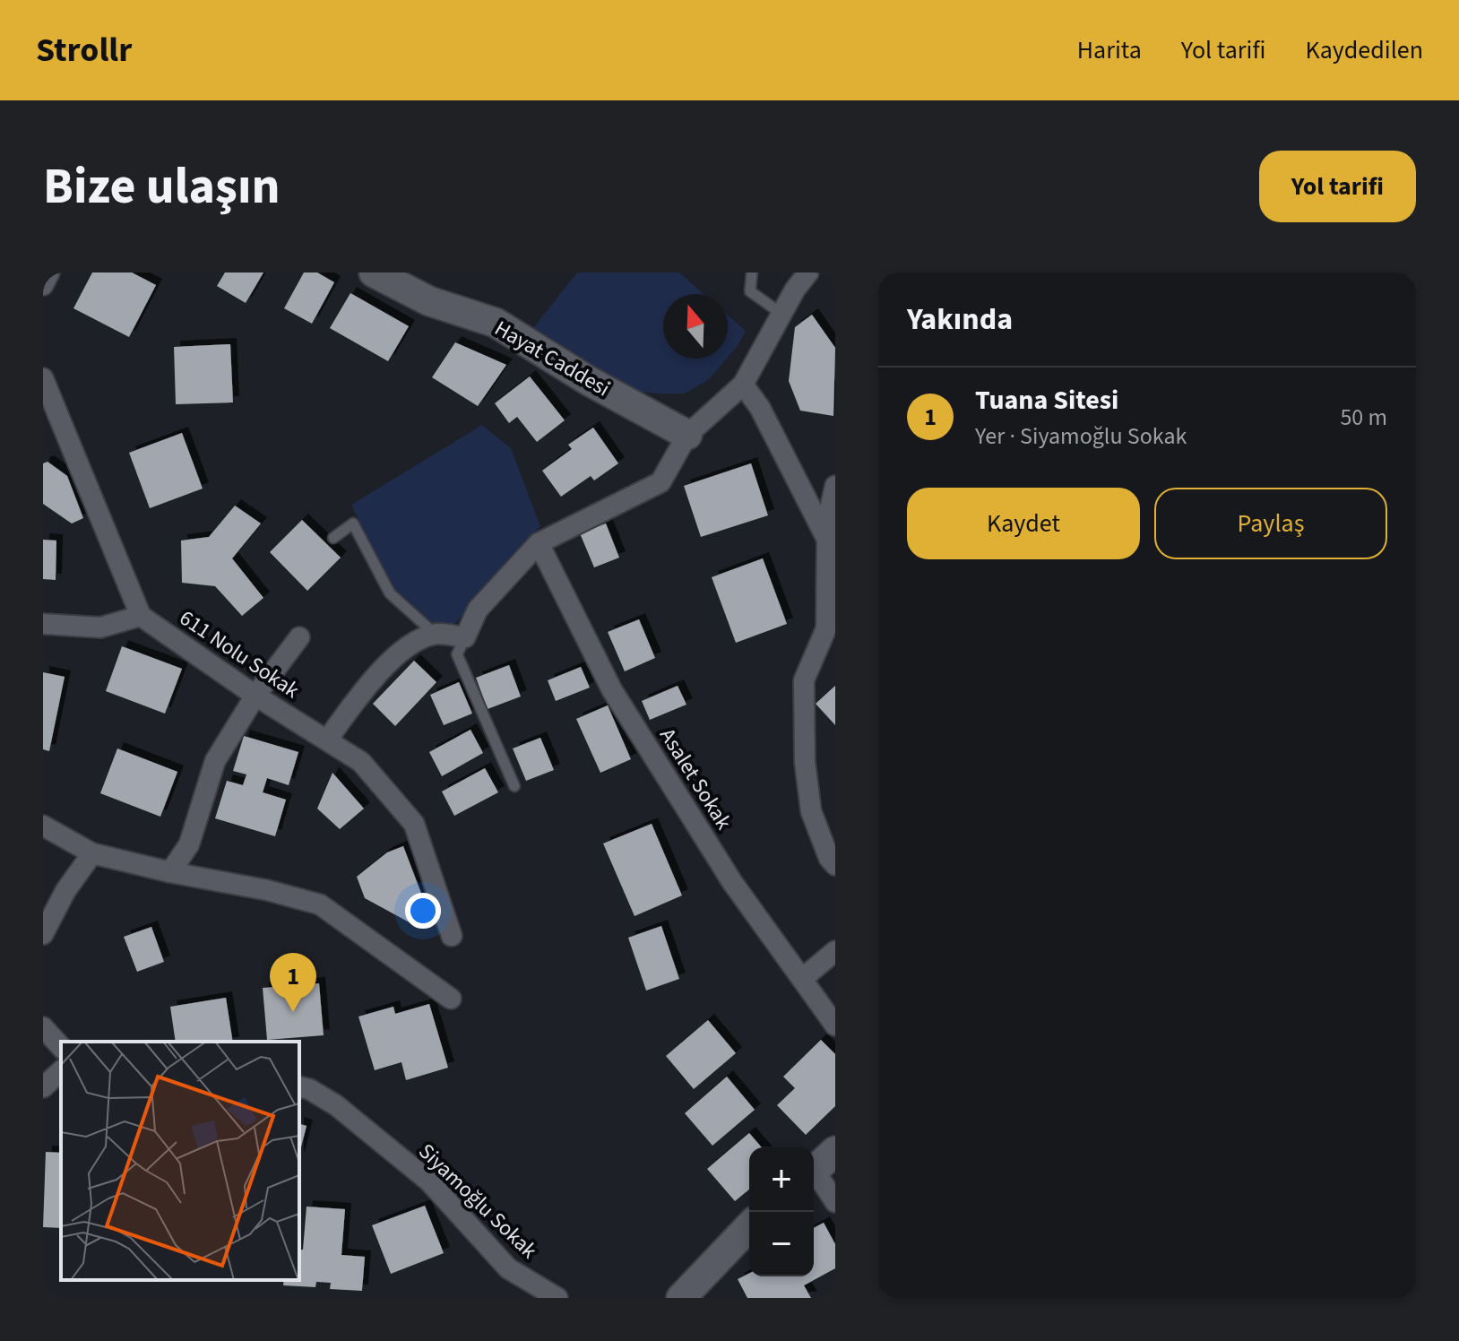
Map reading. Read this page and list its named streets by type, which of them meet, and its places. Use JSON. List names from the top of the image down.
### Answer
{
  "streets": {
    "street": [
      "Hayat Caddesi",
      "611 Nolu Sokak",
      "Asalet Sokak",
      "Siyamoğlu Sokak"
    ]
  },
  "north": "top",
  "page": {
    "header": "Strollr",
    "nav": ["Harita", "Yol tarifi", "Kaydedilen"],
    "buttons": [
      "Yol tarifi",
      ["Kaydet", "Paylaş"]
    ],
    "title": "Bize ulaşın",
    "heading": "Yakında",
    "list": [
      {
        "mark": "1",
        "name": "Tuana Sitesi",
        "note": "Yer · Siyamoğlu Sokak",
        "value": "50 m"
      }
    ],
    "pins": "1",
    "map_buttons": ["+", "−"]
  }
}
